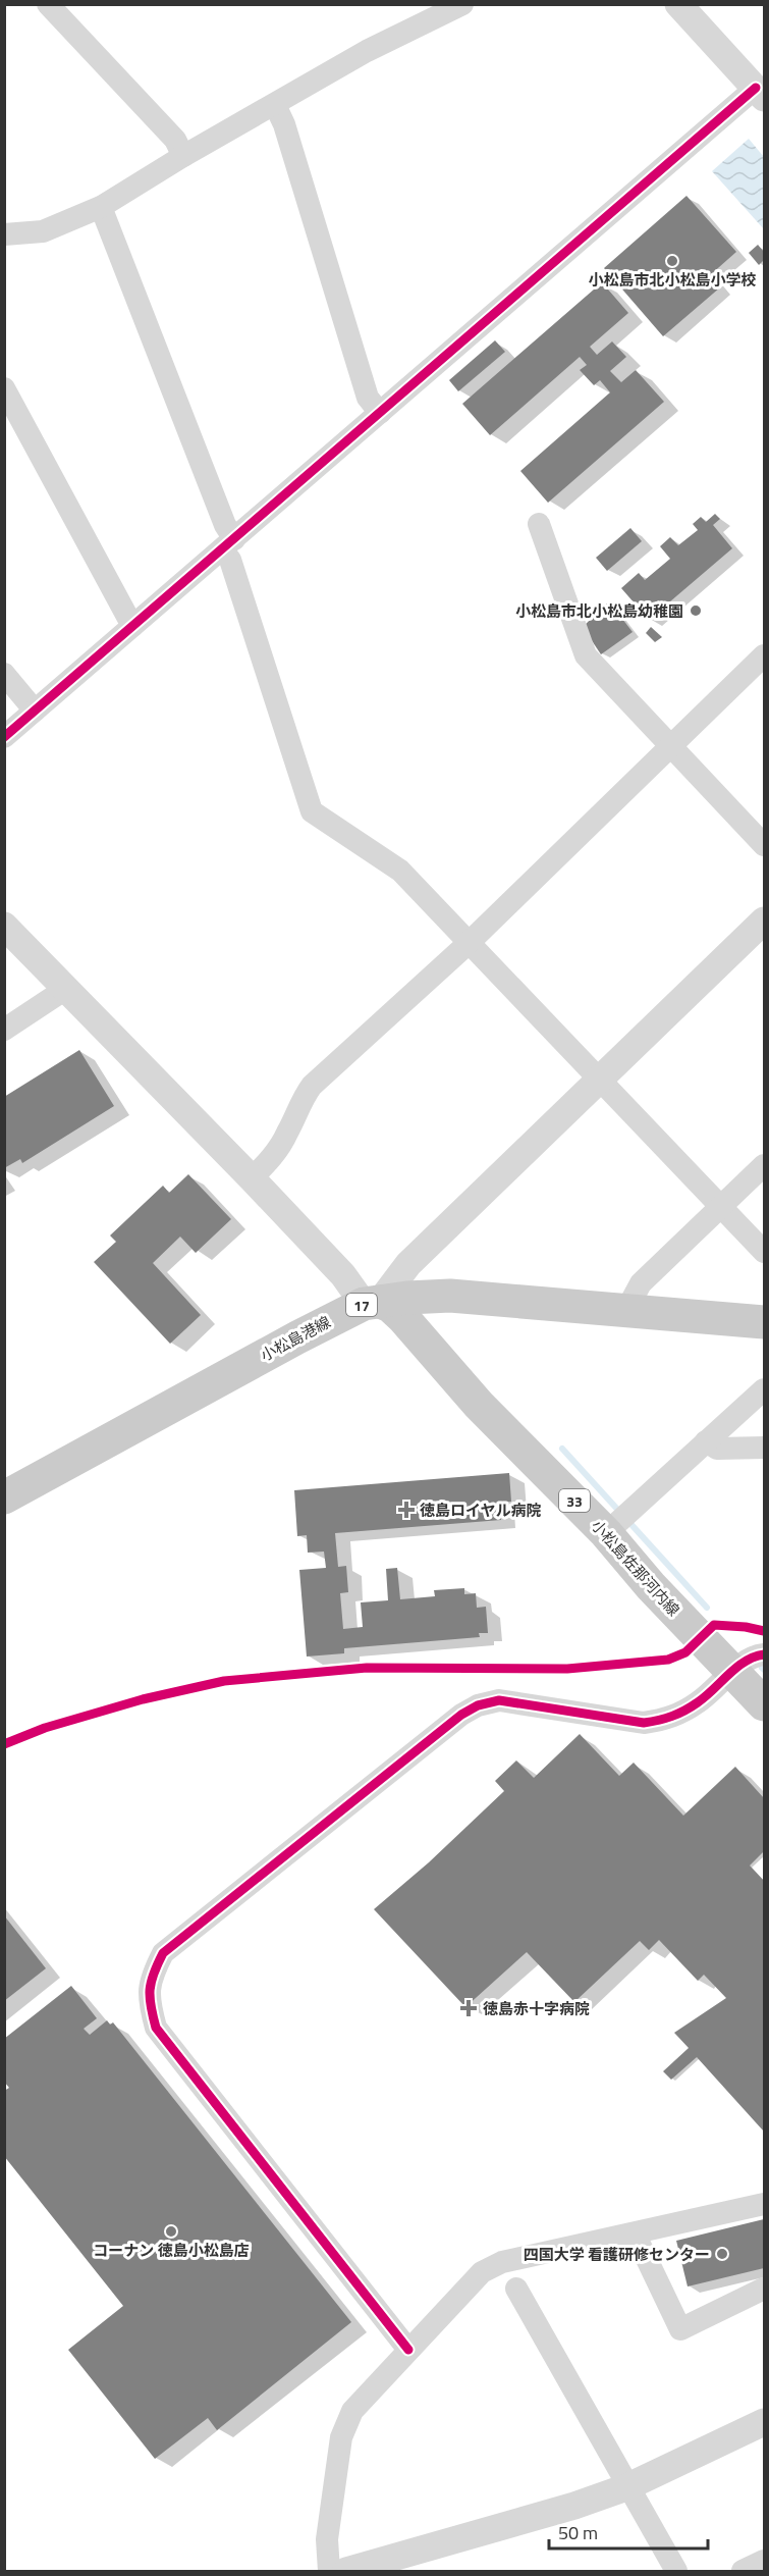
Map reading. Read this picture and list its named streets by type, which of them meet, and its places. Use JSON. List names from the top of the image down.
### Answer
{
  "streets": {
    "main road": [
      "17",
      "小松島港線",
      "33",
      "小松島佐那河内線"
    ]
  },
  "crossings": [
    ["小松島港線", "小松島佐那河内線"]
  ],
  "places": {
    "other": [
      "小松島市北小松島小学校",
      "小松島市北小松島幼稚園",
      "コーナン 徳島小松島店",
      "四国大学 看護研修センター"
    ],
    "health": ["徳島ロイヤル病院", "徳島赤十字病院"]
  },
  "scale_bar": "50 m"
}
